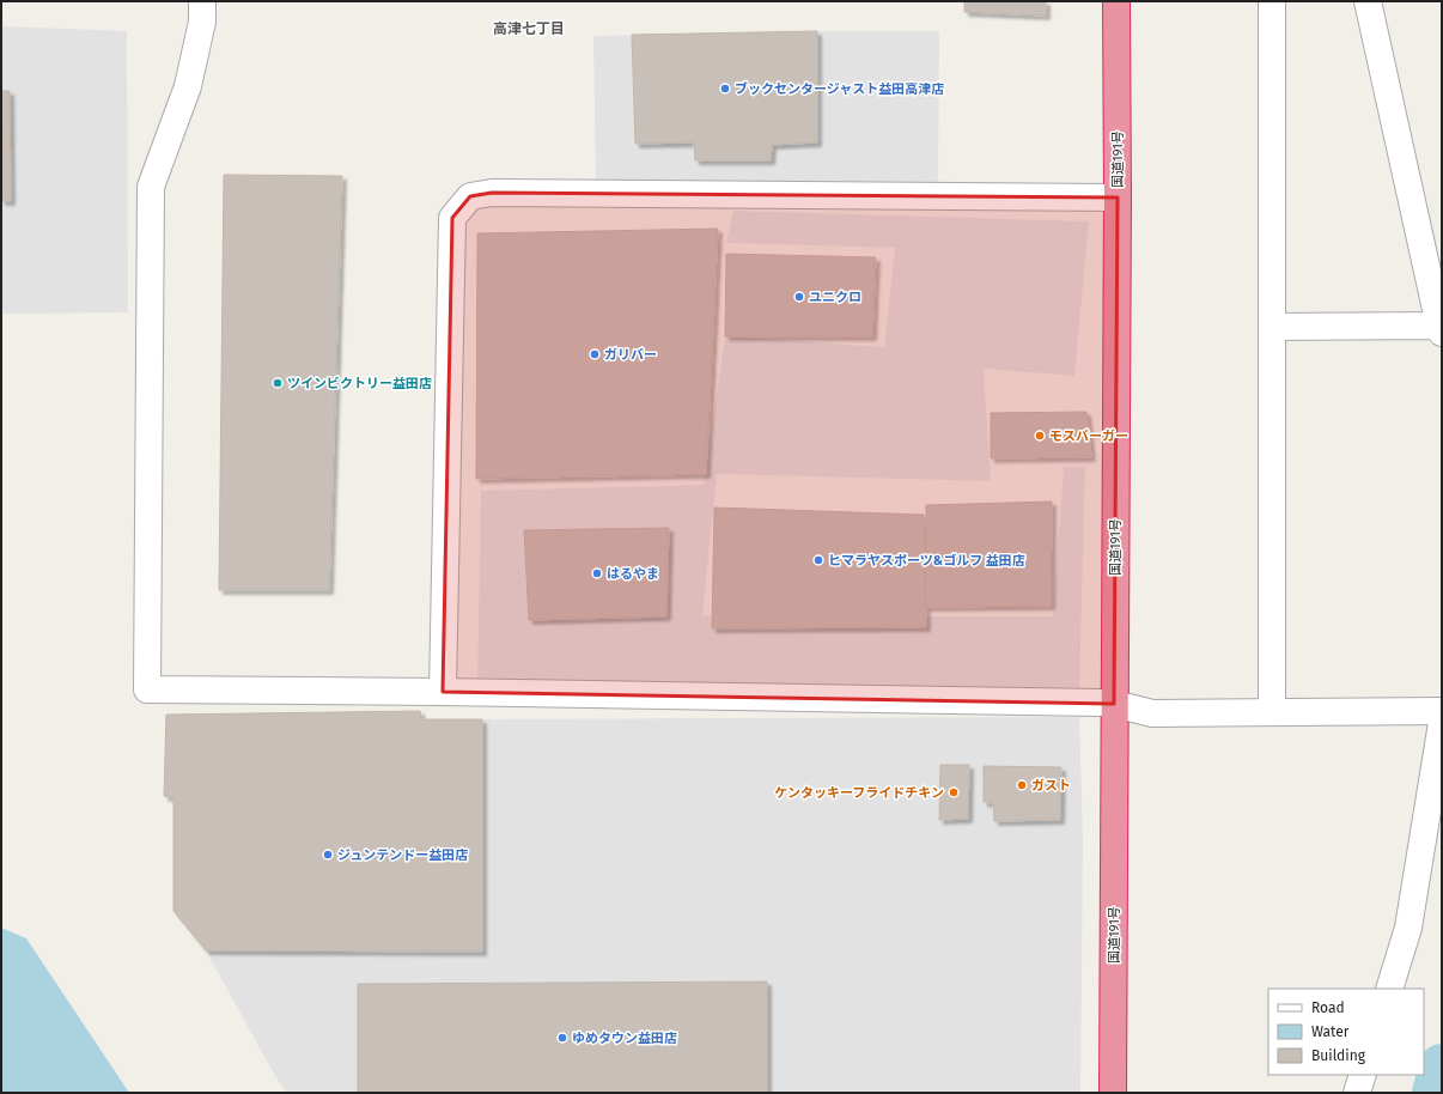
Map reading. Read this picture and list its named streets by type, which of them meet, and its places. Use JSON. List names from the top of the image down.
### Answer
{
  "streets": {
    "highway": ["国道191号"]
  },
  "districts": ["高津七丁目"],
  "places": [
    "ブックセンタージャスト益田高津店",
    "ユニクロ",
    "ガリバー",
    "ツインビクトリー益田店",
    "モスバーガー",
    "ヒマラヤスポーツ&ゴルフ 益田店",
    "はるやま",
    "ガスト",
    "ケンタッキーフライドチキン",
    "ジュンテンドー益田店",
    "ゆめタウン益田店"
  ],
  "legend": ["Road", "Water", "Building"]
}
